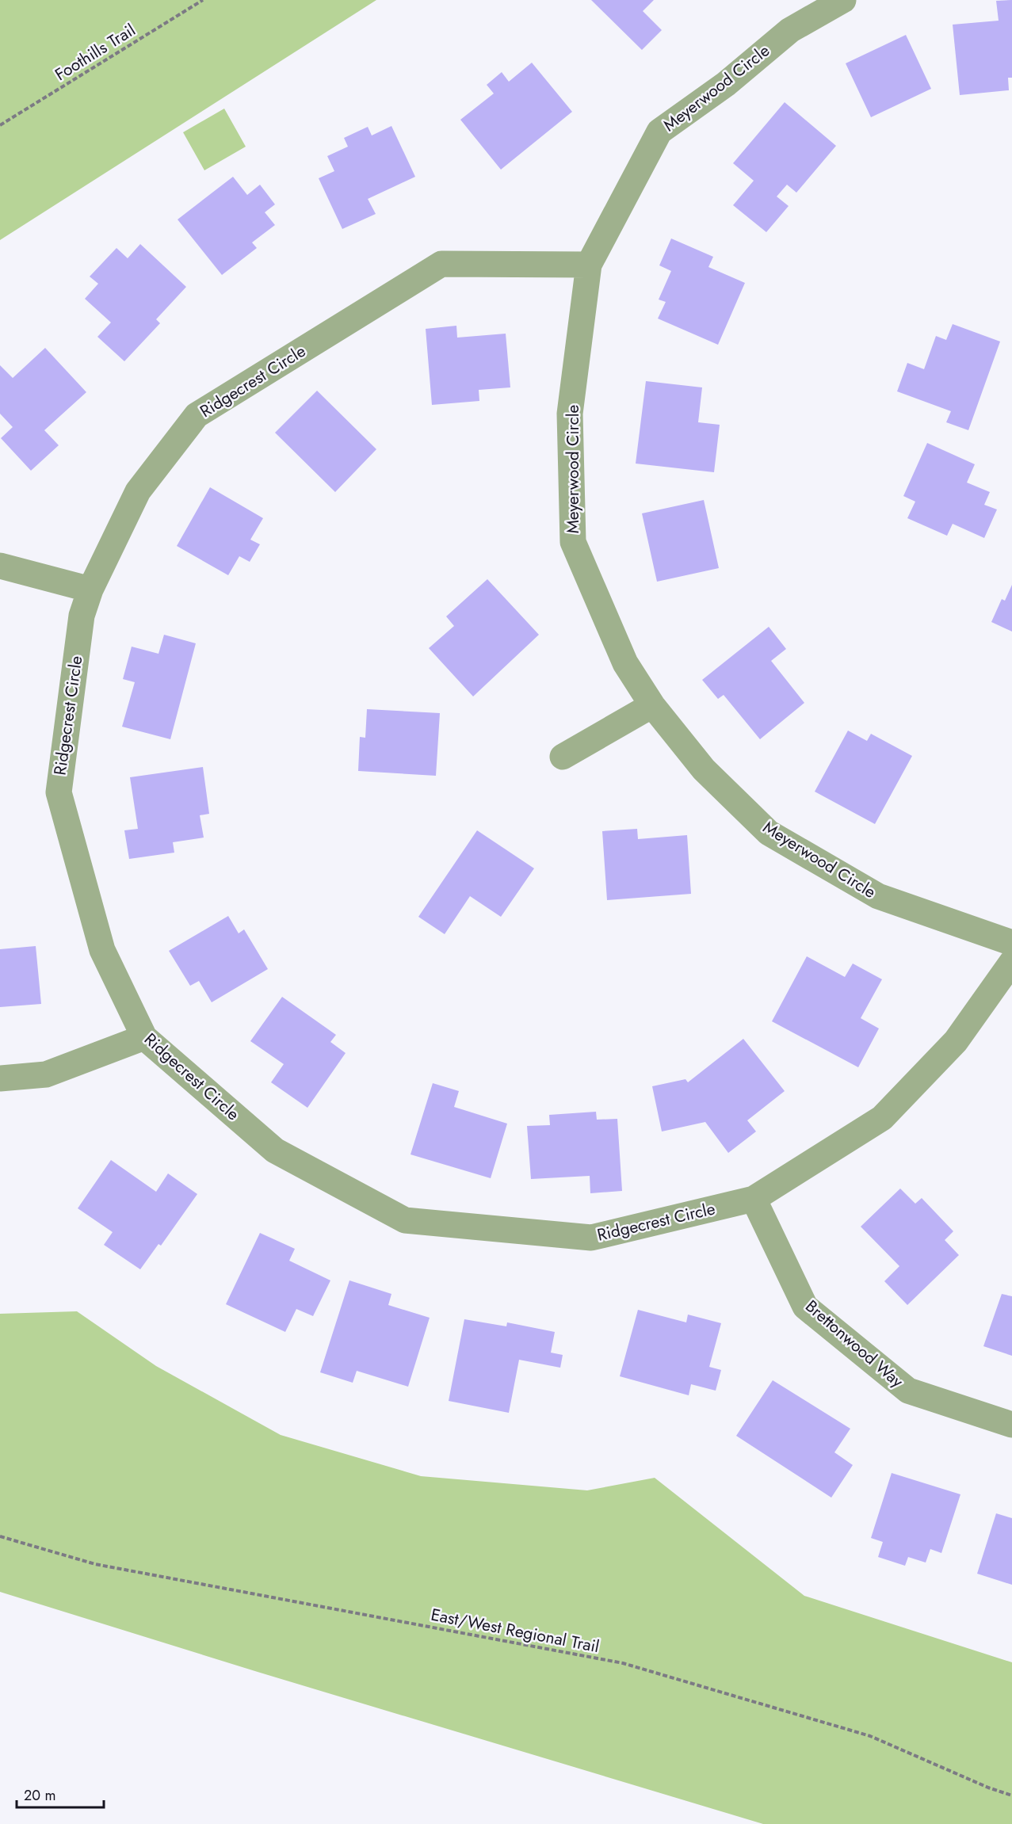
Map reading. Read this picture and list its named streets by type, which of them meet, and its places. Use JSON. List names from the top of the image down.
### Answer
{
  "streets": {
    "street": ["Meyerwood Circle", "Ridgecrest Circle", "Brettonwood Way"],
    "path": ["Foothills Trail", "East/West Regional Trail"]
  },
  "crossings": [
    ["Meyerwood Circle", "Ridgecrest Circle"],
    ["Ridgecrest Circle", "Brettonwood Way"]
  ],
  "scale_bar": "20 m"
}
